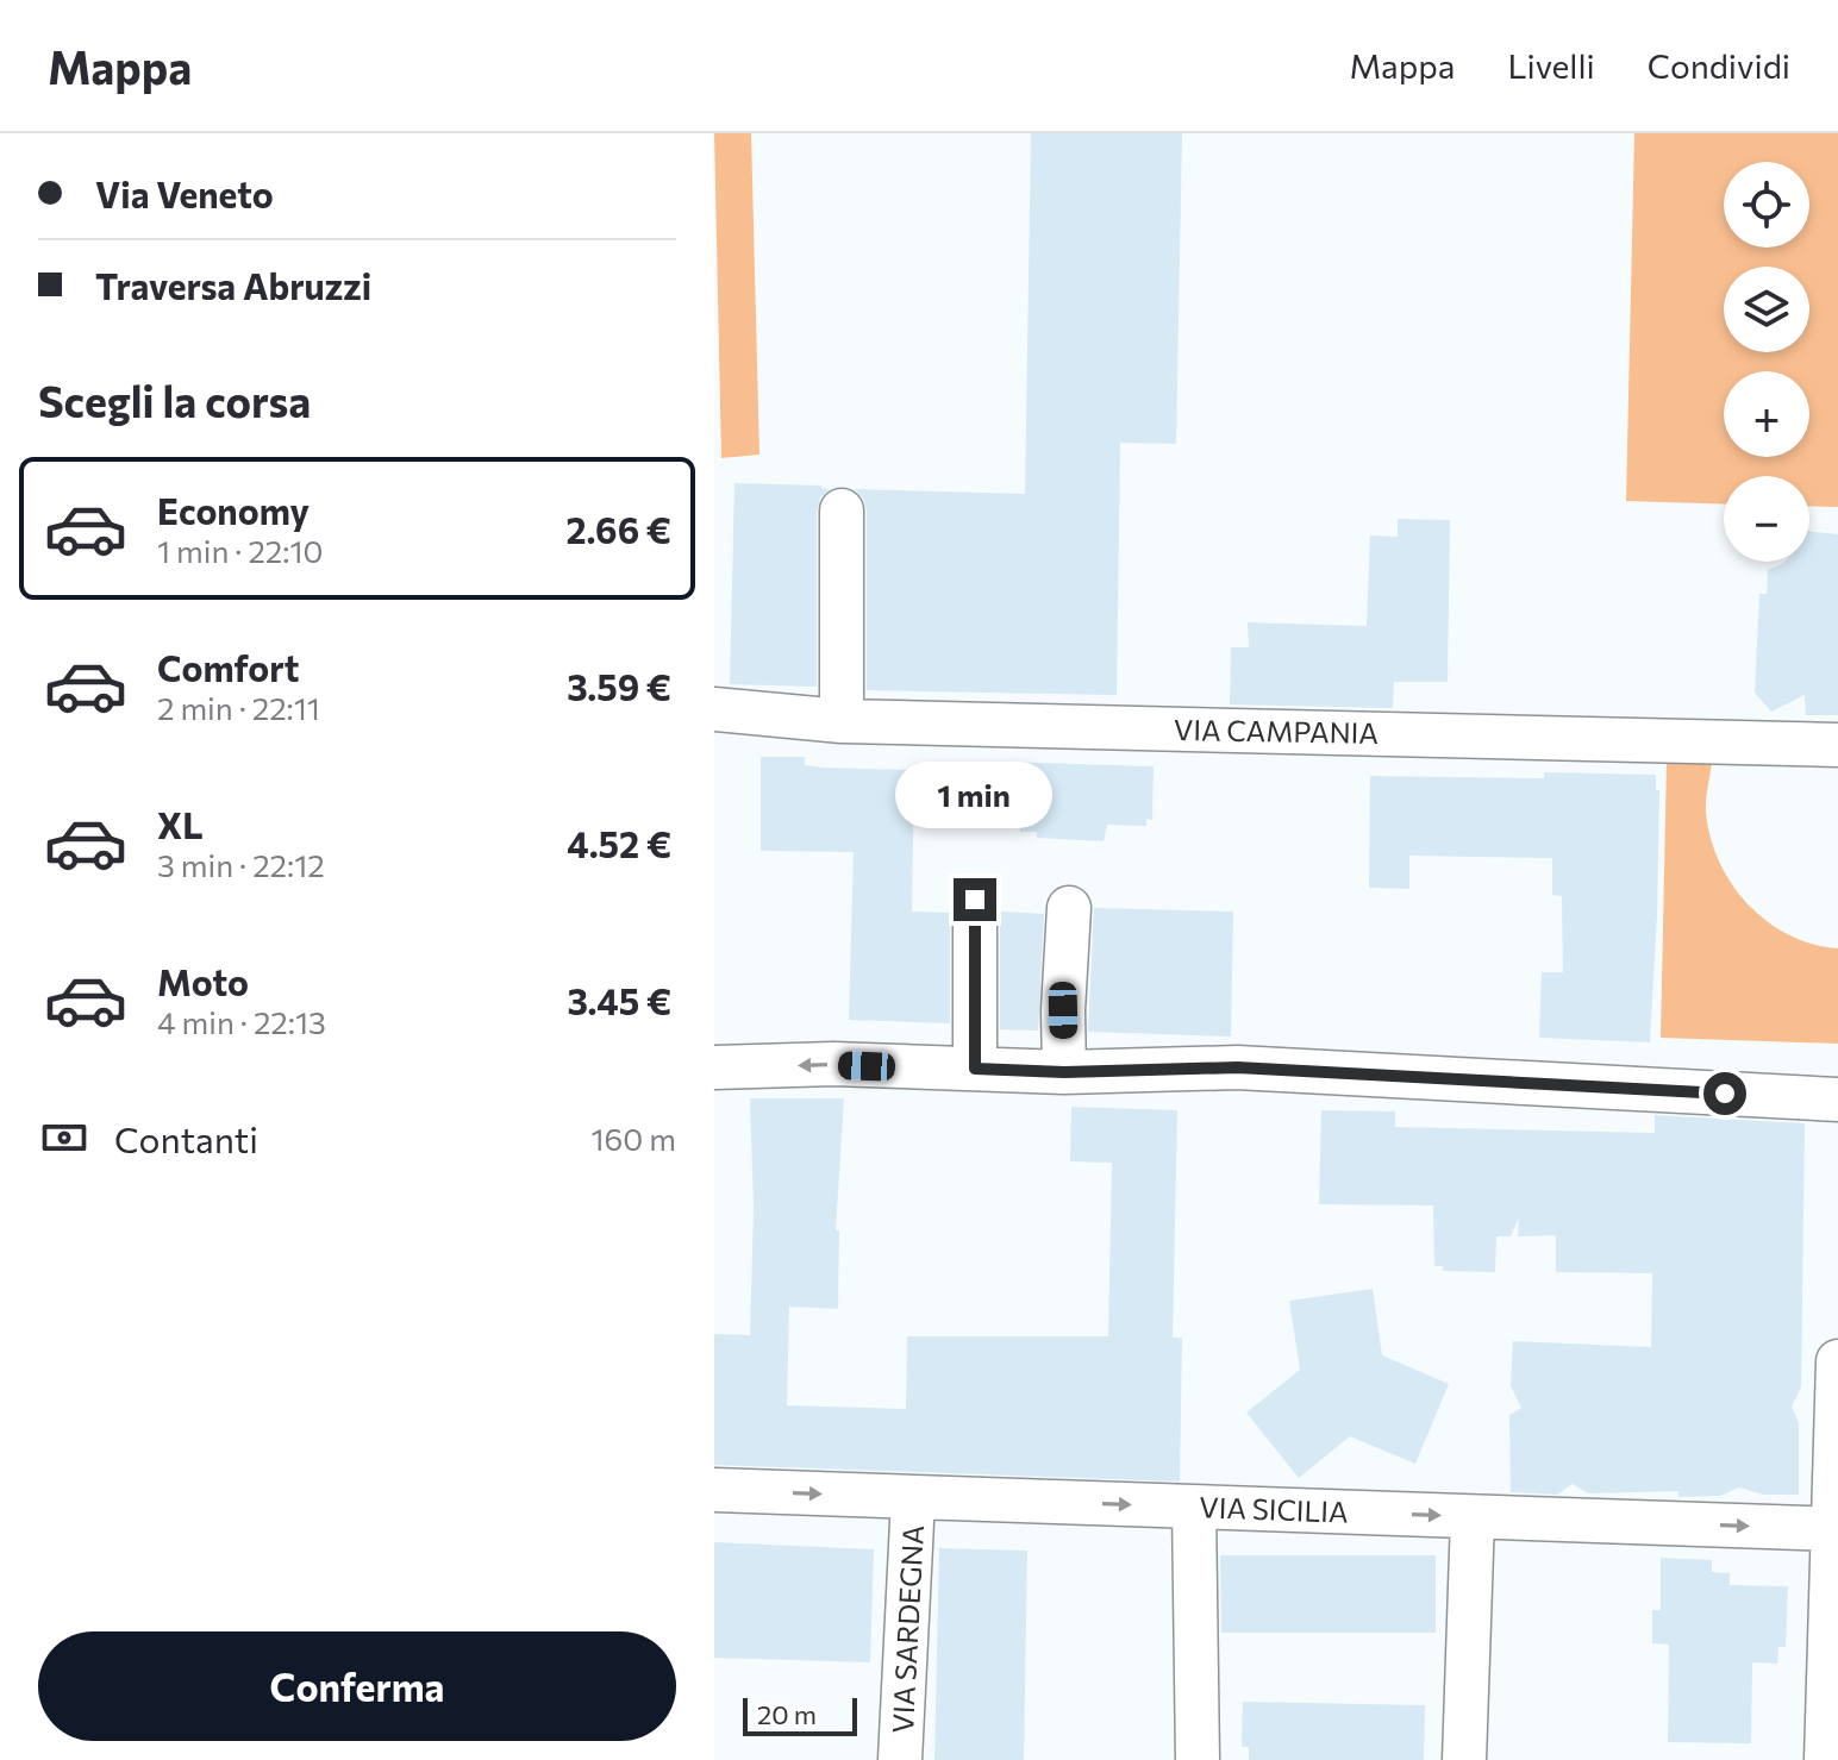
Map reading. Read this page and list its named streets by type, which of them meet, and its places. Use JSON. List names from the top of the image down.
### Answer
{
  "streets": {
    "street": ["VIA CAMPANIA", "VIA SICILIA", "VIA SARDEGNA"]
  },
  "crossings": [
    ["VIA SICILIA", "VIA SARDEGNA"]
  ],
  "one_way": ["VIA SICILIA"],
  "scale_bar": "20 m",
  "page": {
    "header": "Mappa",
    "nav": ["Mappa", "Livelli", "Condividi"],
    "banner": ["Via Veneto", "Traversa Abruzzi"],
    "map_buttons": ["+", "−"],
    "heading": "Scegli la corsa",
    "list": [
      {
        "name": "Economy",
        "note": "1 min · 22:10",
        "value": "2.66 €"
      },
      {
        "name": "Comfort",
        "note": "2 min · 22:11",
        "value": "3.59 €"
      },
      {
        "name": "XL",
        "note": "3 min · 22:12",
        "value": "4.52 €"
      },
      {
        "name": "Moto",
        "note": "4 min · 22:13",
        "value": "3.45 €"
      }
    ],
    "bubble": "1 min",
    "pay": ["Contanti", "160 m"],
    "buttons": "Conferma",
    "scale": "20 m"
  }
}
